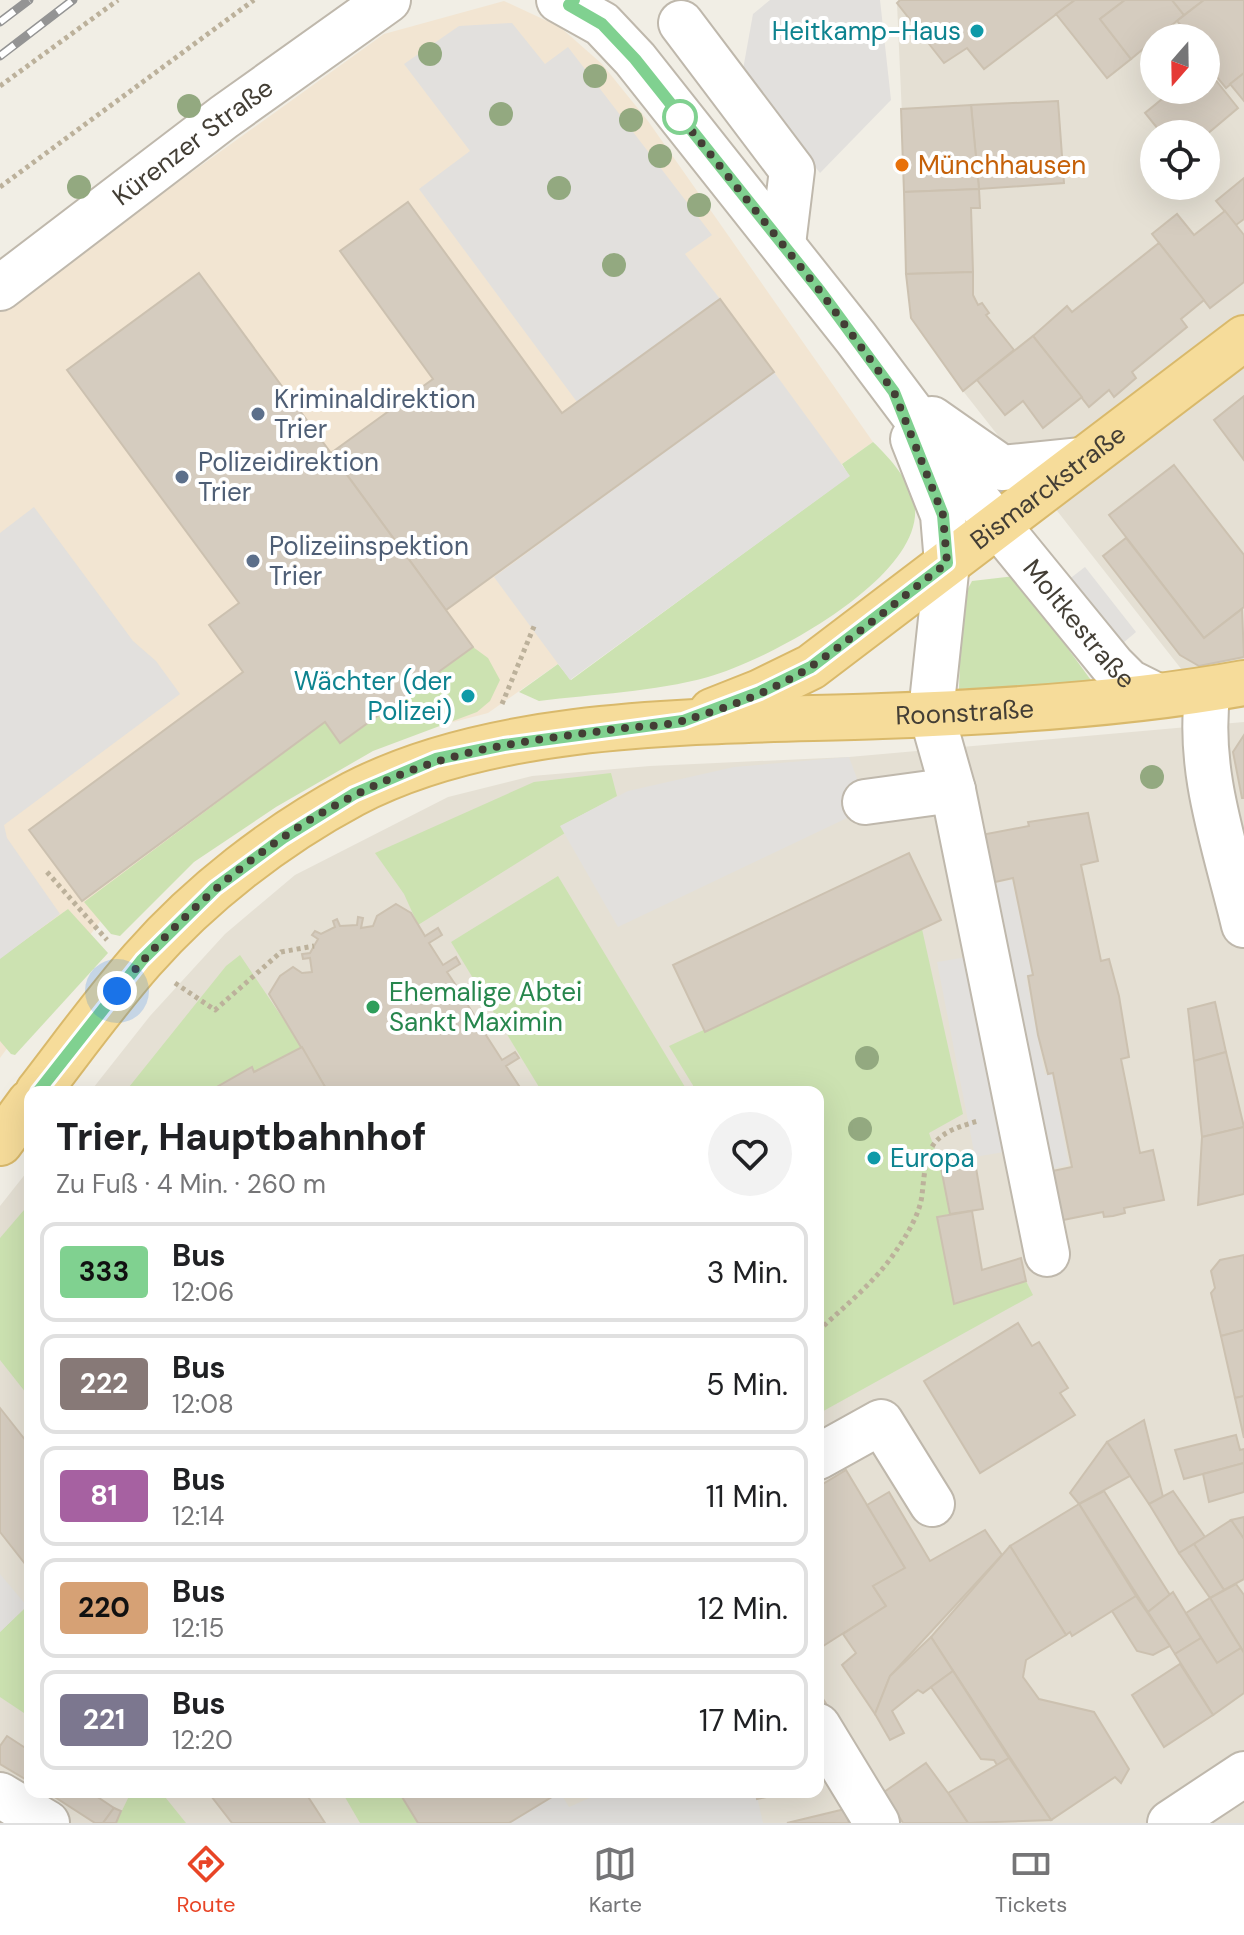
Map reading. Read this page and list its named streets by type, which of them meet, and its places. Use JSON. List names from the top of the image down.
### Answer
{
  "streets": {
    "main road": ["Bismarckstraße", "Roonstraße"],
    "street": ["Kürenzer Straße", "Moltkestraße"]
  },
  "crossings": [
    ["Bismarckstraße", "Moltkestraße"],
    ["Bismarckstraße", "Roonstraße"],
    ["Moltkestraße", "Roonstraße"]
  ],
  "places": [
    "Heitkamp-Haus",
    "Münchhausen",
    "Kriminaldirektion Trier",
    "Polizeidirektion Trier",
    "Polizeiinspektion Trier",
    "Wächter (der Polizei)",
    "Ehemalige Abtei Sankt Maximin",
    "Europa"
  ],
  "lines": ["bus line 333"],
  "north": "bottom",
  "page": {
    "heading": ["Trier, Hauptbahnhof", "Zu Fuß · 4 Min. · 260 m"],
    "list": [
      {
        "mark": "333",
        "name": "Bus",
        "note": "12:06",
        "value": "3 Min."
      },
      {
        "mark": "222",
        "name": "Bus",
        "note": "12:08",
        "value": "5 Min."
      },
      {
        "mark": "81",
        "name": "Bus",
        "note": "12:14",
        "value": "11 Min."
      },
      {
        "mark": "220",
        "name": "Bus",
        "note": "12:15",
        "value": "12 Min."
      },
      {
        "mark": "221",
        "name": "Bus",
        "note": "12:20",
        "value": "17 Min."
      }
    ],
    "tabs": ["Route", "Karte", "Tickets"]
  }
}
